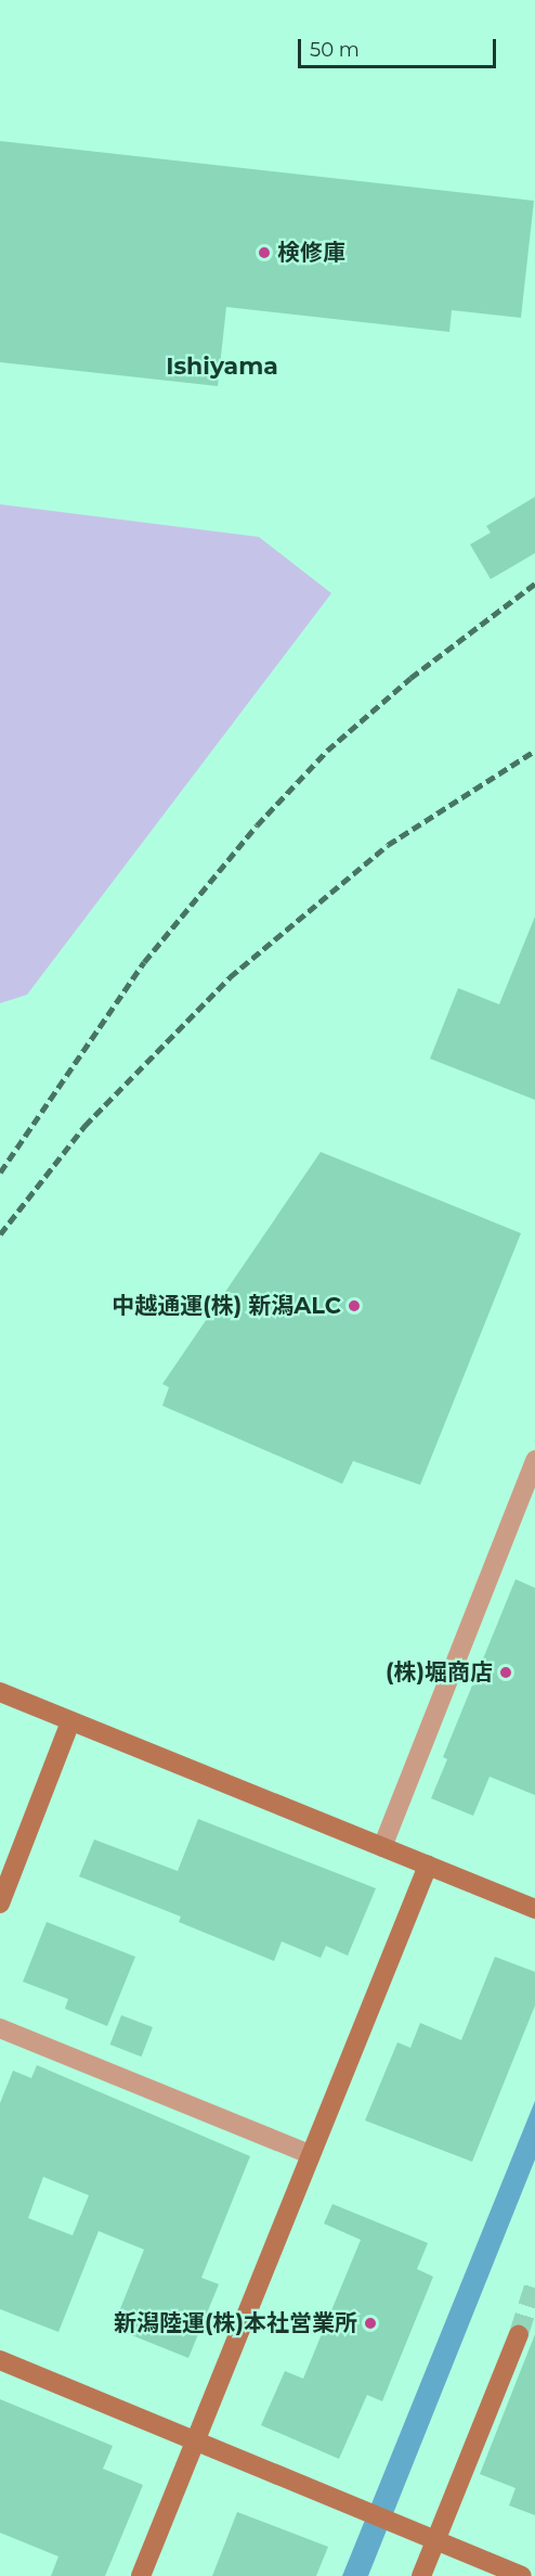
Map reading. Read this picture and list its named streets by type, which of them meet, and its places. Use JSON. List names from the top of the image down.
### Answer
{
  "districts": ["Ishiyama"],
  "places": [
    "検修庫",
    "中越通運(株) 新潟ALC",
    "(株)堀商店",
    "新潟陸運(株)本社営業所"
  ],
  "scale_bar": "50 m"
}
